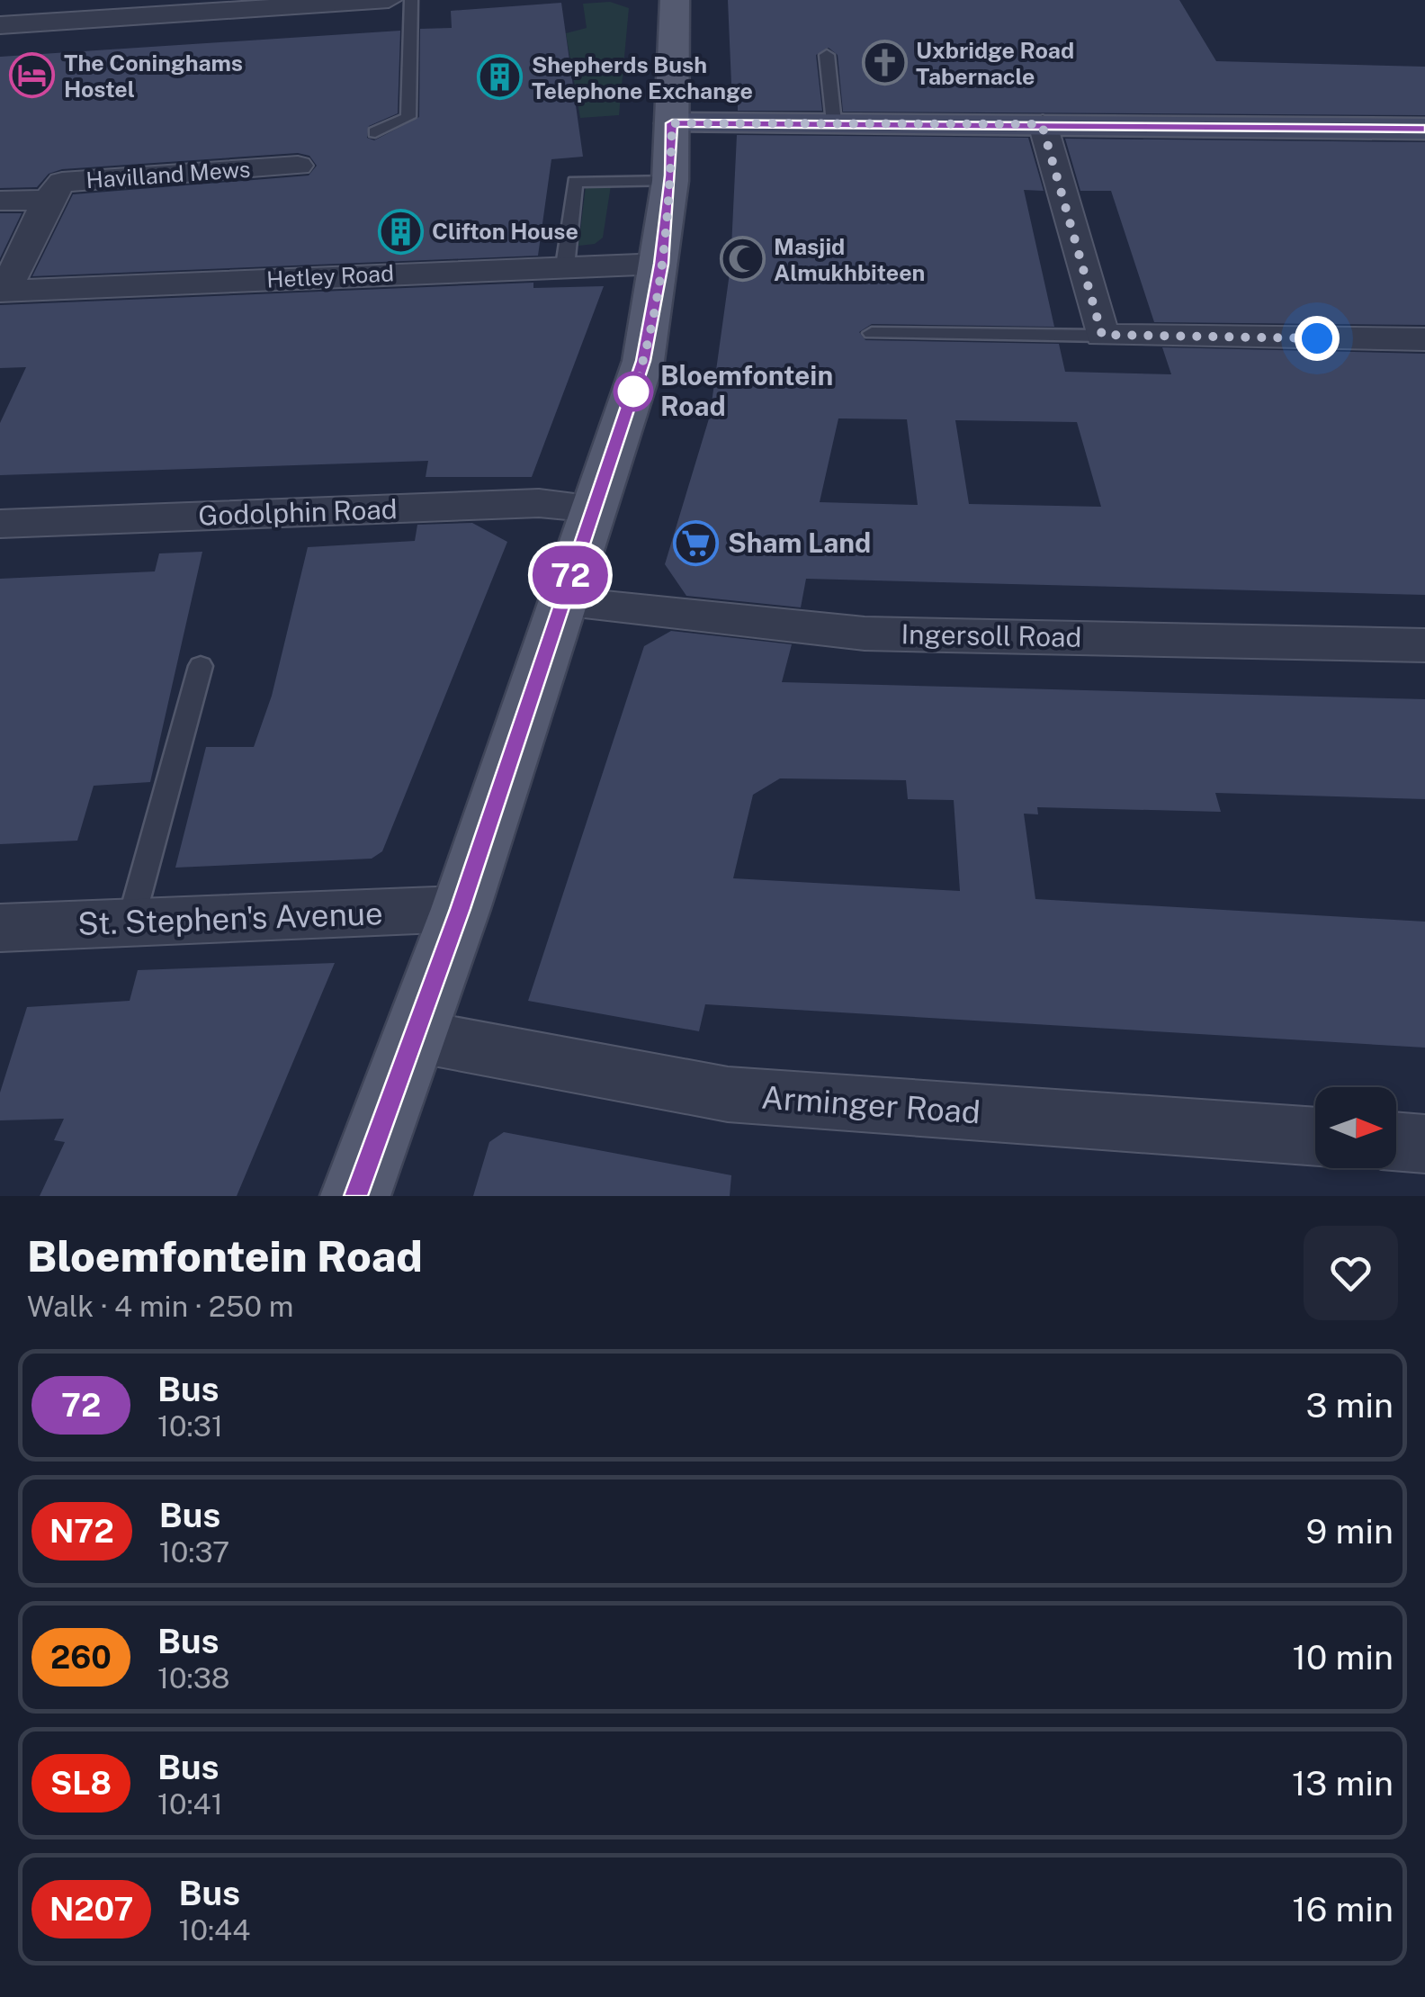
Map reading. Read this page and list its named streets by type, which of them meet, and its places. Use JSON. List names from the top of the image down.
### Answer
{
  "streets": {
    "street": [
      "Havilland Mews",
      "Hetley Road",
      "Godolphin Road",
      "Ingersoll Road",
      "St. Stephen's Avenue",
      "Arminger Road"
    ]
  },
  "crossings": [
    ["Havilland Mews", "Hetley Road"]
  ],
  "places": {
    "church": ["Uxbridge Road Tabernacle"],
    "hotel": ["The Coninghams Hostel"],
    "building": ["Shepherds Bush Telephone Exchange", "Clifton House"],
    "mosque": ["Masjid Almukhbiteen"],
    "other": ["Bloemfontein Road"],
    "supermarket": ["Sham Land"]
  },
  "lines": ["bus line 72"],
  "north": "right",
  "page": {
    "on_map": "72",
    "heading": ["Bloemfontein Road", "Walk · 4 min · 250 m"],
    "list": [
      {
        "mark": "72",
        "name": "Bus",
        "note": "10:31",
        "value": "3 min"
      },
      {
        "mark": "N72",
        "name": "Bus",
        "note": "10:37",
        "value": "9 min"
      },
      {
        "mark": "260",
        "name": "Bus",
        "note": "10:38",
        "value": "10 min"
      },
      {
        "mark": "SL8",
        "name": "Bus",
        "note": "10:41",
        "value": "13 min"
      },
      {
        "mark": "N207",
        "name": "Bus",
        "note": "10:44",
        "value": "16 min"
      }
    ]
  }
}
